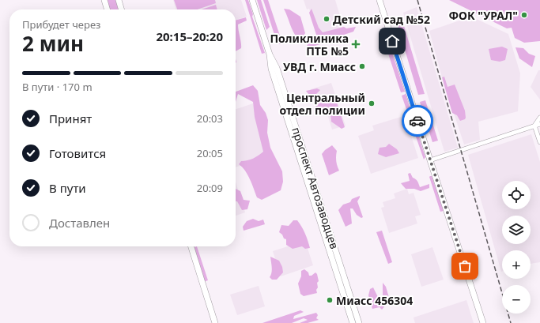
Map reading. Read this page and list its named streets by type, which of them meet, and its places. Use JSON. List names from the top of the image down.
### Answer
{
  "streets": {
    "main road": ["проспект Автозаводцев"]
  },
  "places": {
    "other": [
      "ФОК \"УРАЛ\"",
      "Детский сад №52",
      "УВД г. Миасс",
      "Центральный отдел полиции",
      "Миасс 456304"
    ],
    "health": ["Поликлиника ПТБ №5"]
  },
  "page": {
    "heading": ["2 мин", "Прибудет через", "20:15–20:20"],
    "bar": "В пути · 170 m",
    "list": [
      ["Принят", "20:03"],
      ["Готовится", "20:05"],
      ["В пути", "20:09"],
      "Доставлен"
    ],
    "map_buttons": ["+", "−"]
  }
}
